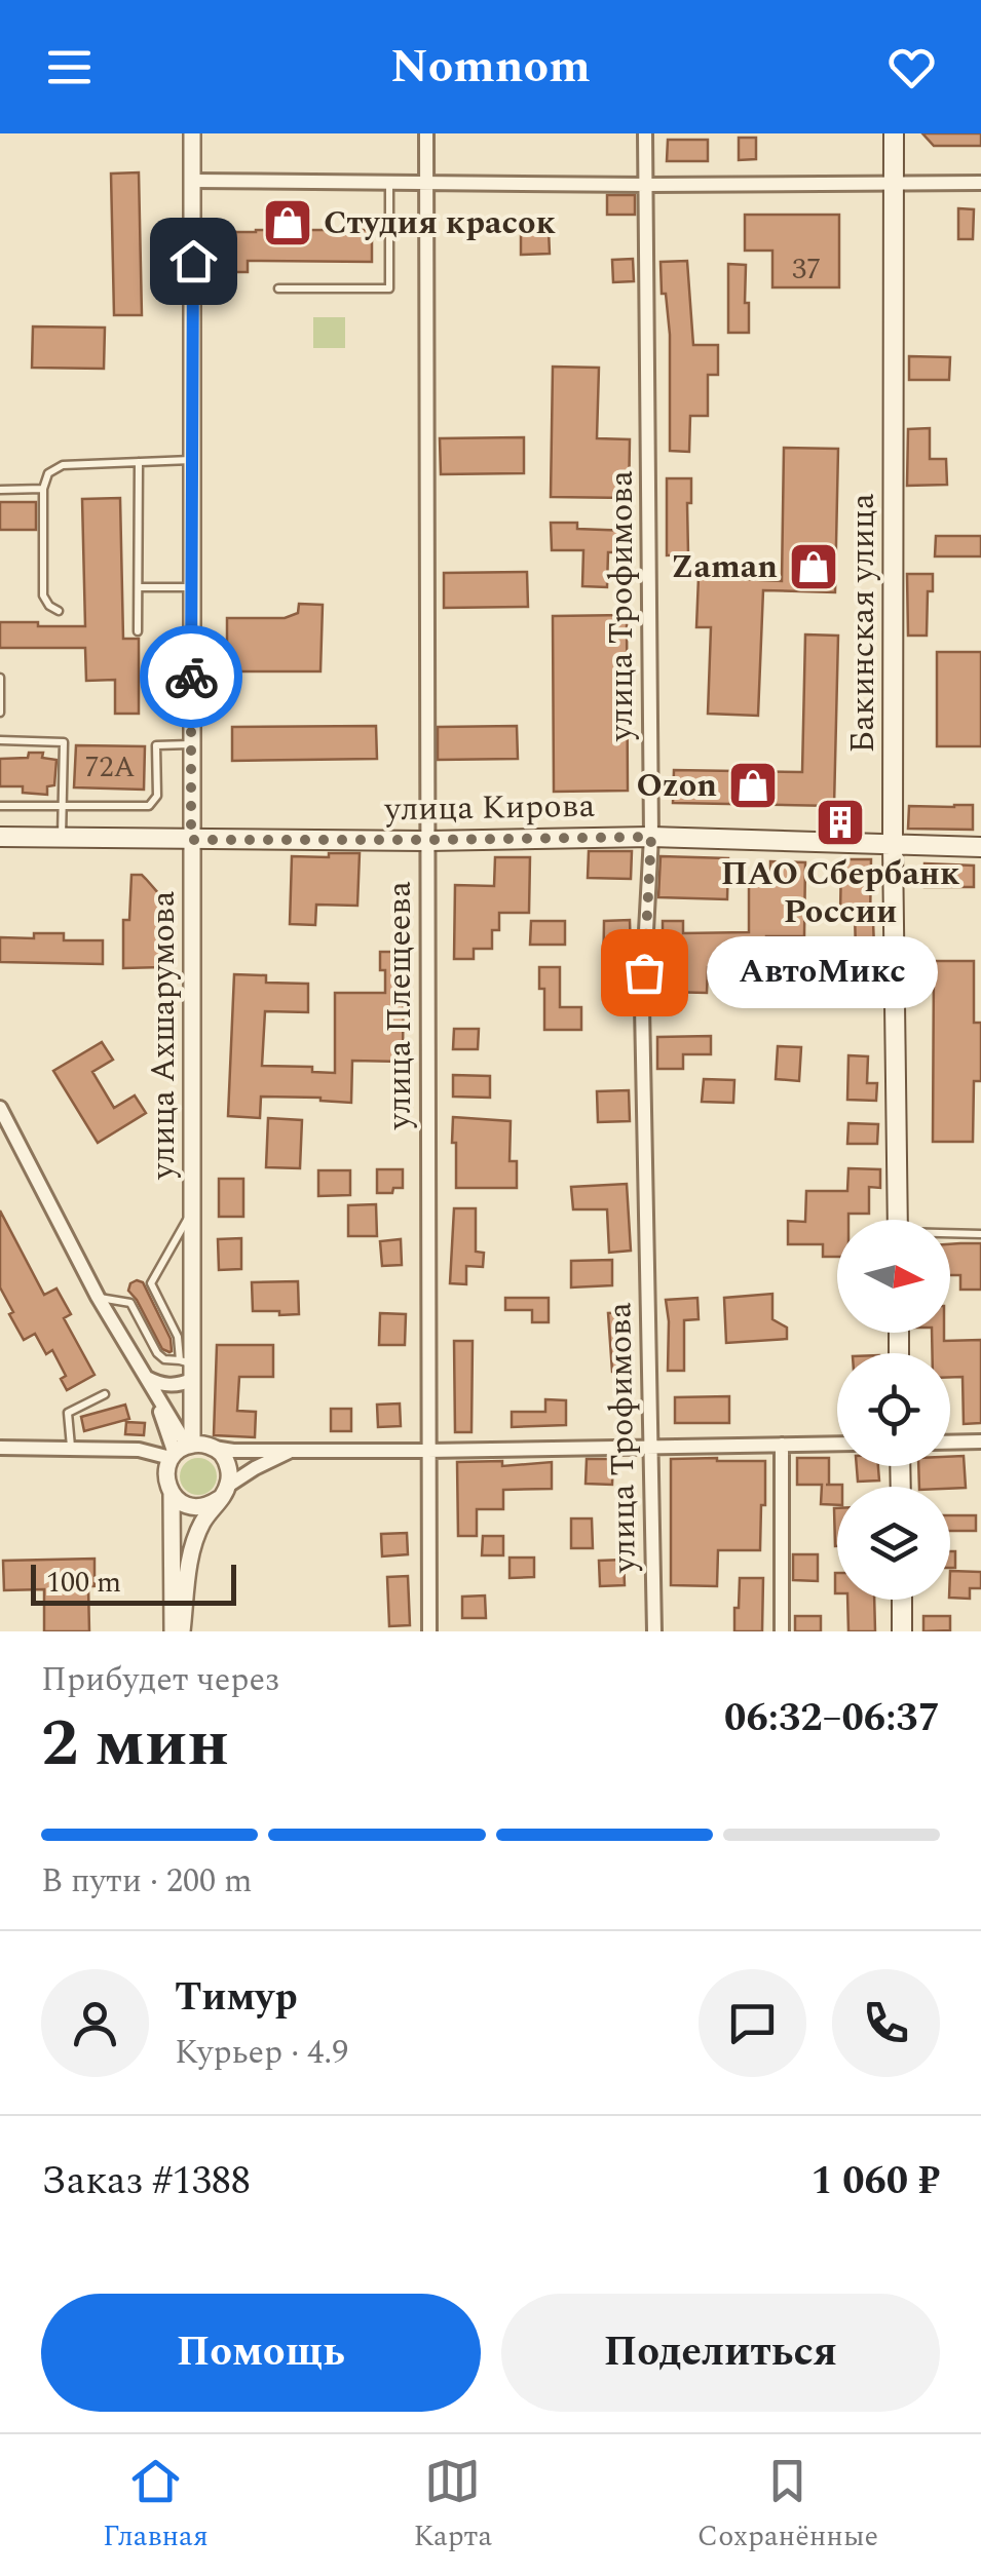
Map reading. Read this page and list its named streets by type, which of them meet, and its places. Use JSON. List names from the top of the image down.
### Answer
{
  "streets": {
    "main road": ["Бакинская улица", "улица Кирова"],
    "street": ["улица Трофимова", "улица Плещеева", "улица Ахшарумова"]
  },
  "crossings": [
    ["улица Трофимова", "улица Кирова"],
    ["Бакинская улица", "улица Кирова"],
    ["улица Кирова", "улица Плещеева"],
    ["улица Кирова", "улица Ахшарумова"]
  ],
  "places": {
    "shop": ["Студия красок", "Zaman", "Ozon"],
    "building": ["ПАО Сбербанк России"],
    "other": ["АвтоМикс"]
  },
  "house_numbers": ["37", "72А"],
  "scale_bar": "100 m",
  "north": "right",
  "page": {
    "header": "Nomnom",
    "bubble": "АвтоМикс",
    "scale": "100 m",
    "heading": ["2 мин", "Прибудет через", "06:32–06:37"],
    "panel": [
      "Тимур",
      "Курьер · 4.9",
      "Заказ #1388",
      "1 060 ₽"
    ],
    "bar": "В пути · 200 m",
    "buttons": ["Помощь", "Поделиться"],
    "tabs": ["Главная", "Карта", "Сохранённые"]
  }
}
